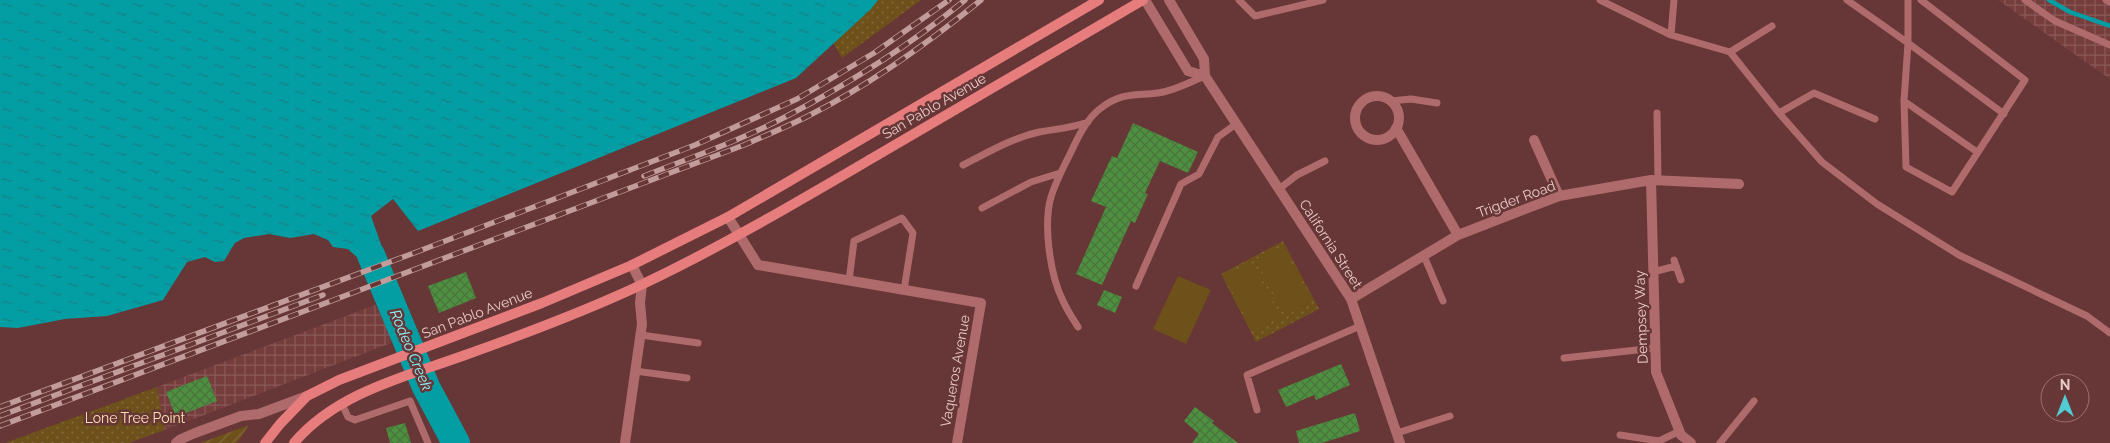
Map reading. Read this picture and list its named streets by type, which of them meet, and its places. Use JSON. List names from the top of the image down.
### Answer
{
  "streets": {
    "main road": ["San Pablo Avenue"],
    "street": [
      "Trigder Road",
      "California Street",
      "Dempsey Way",
      "Vaqueros Avenue"
    ]
  },
  "crossings": [
    ["San Pablo Avenue", "California Street"],
    ["Trigder Road", "California Street"],
    ["Trigder Road", "Dempsey Way"]
  ],
  "water": ["Rodeo Creek"],
  "parks": ["Lone Tree Point"],
  "north": "top"
}
